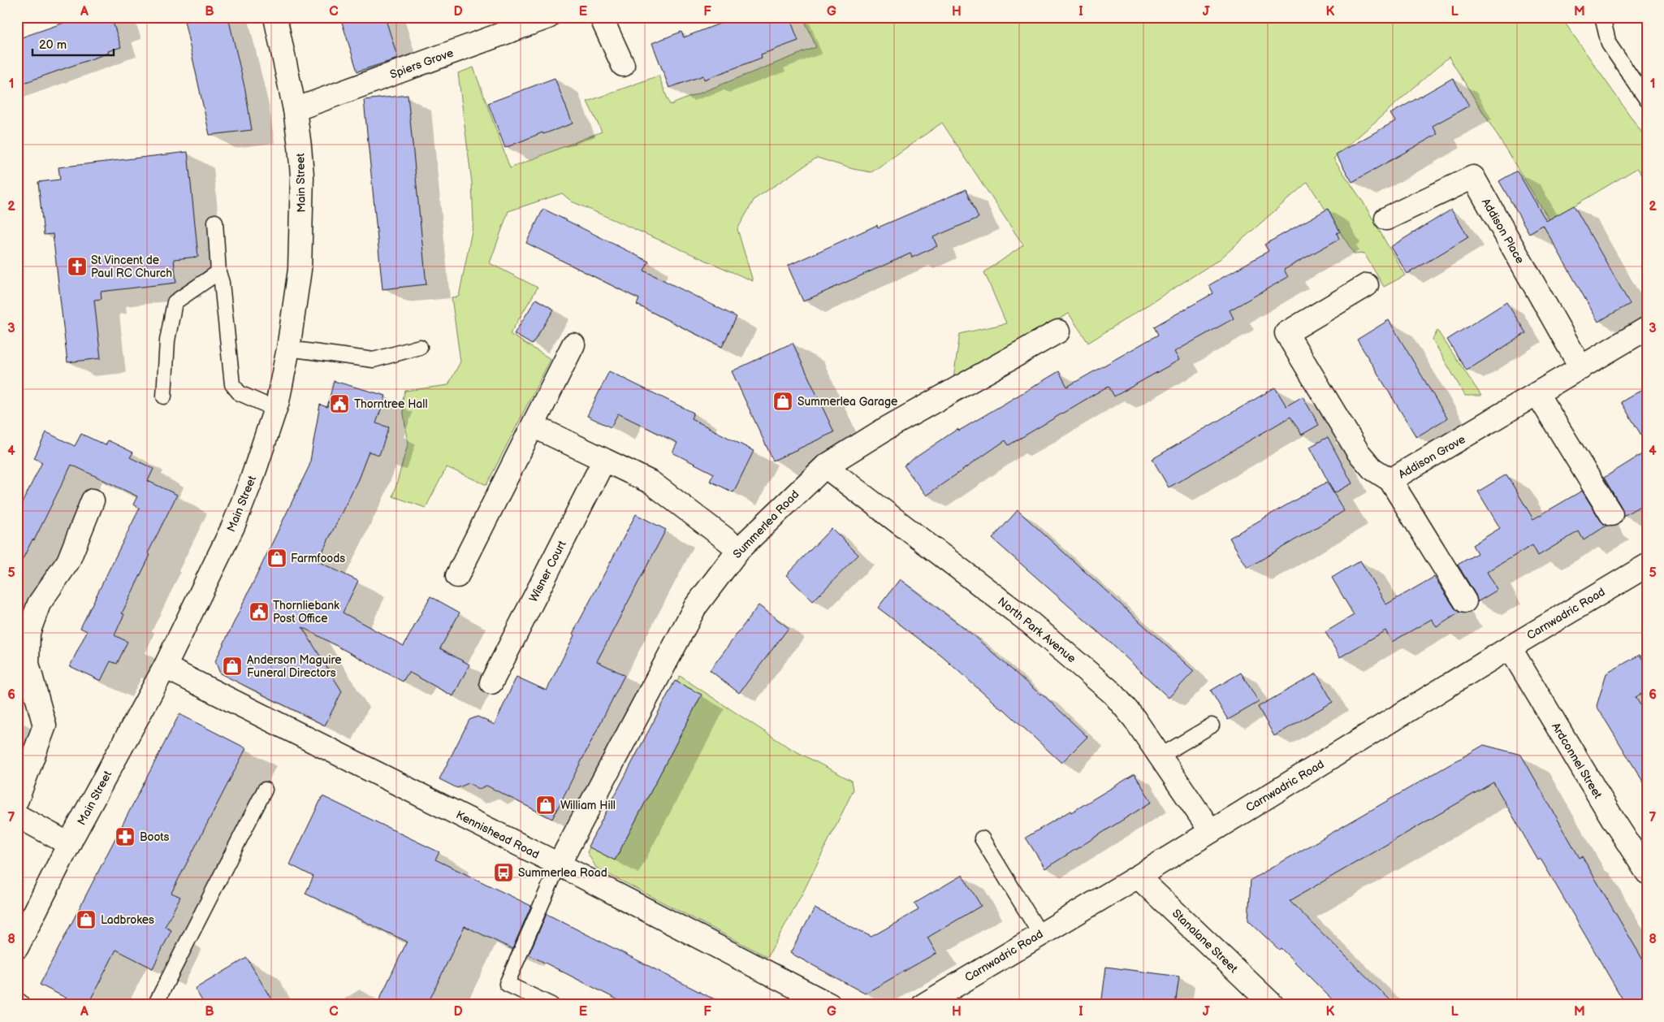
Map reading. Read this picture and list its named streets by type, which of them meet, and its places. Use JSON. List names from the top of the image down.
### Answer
{
  "streets": {
    "street": [
      "Spiers Grove",
      "Main Street",
      "Addison Place",
      "Addison Grove",
      "Summerlea Road",
      "Wisner Court",
      "Carnwadric Road",
      "North Park Avenue",
      "Ardconnel Street",
      "Kennishead Road",
      "Stanalane Street"
    ]
  },
  "crossings": [
    ["Spiers Grove", "Main Street"],
    ["Main Street", "Kennishead Road"],
    ["Addison Place", "Addison Grove"],
    ["Summerlea Road", "North Park Avenue"],
    ["Summerlea Road", "Kennishead Road"],
    ["Carnwadric Road", "North Park Avenue"],
    ["Carnwadric Road", "Ardconnel Street"],
    ["Carnwadric Road", "Stanalane Street"]
  ],
  "places": {
    "church": ["St Vincent de Paul RC Church"],
    "shop": [
      "Summerlea Garage",
      "Farmfoods",
      "Anderson Maguire Funeral Directors",
      "William Hill",
      "Ladbrokes"
    ],
    "public building": ["Thorntree Hall", "Thornliebank Post Office"],
    "pharmacy": ["Boots"],
    "bus stop": ["Summerlea Road"]
  },
  "scale_bar": "20 m",
  "grid": {
    "columns": [
      "A",
      "B",
      "C",
      "D",
      "E",
      "F",
      "G",
      "H",
      "I",
      "J",
      "K",
      "L",
      "M"
    ],
    "rows": [
      "1",
      "2",
      "3",
      "4",
      "5",
      "6",
      "7",
      "8"
    ]
  }
}
